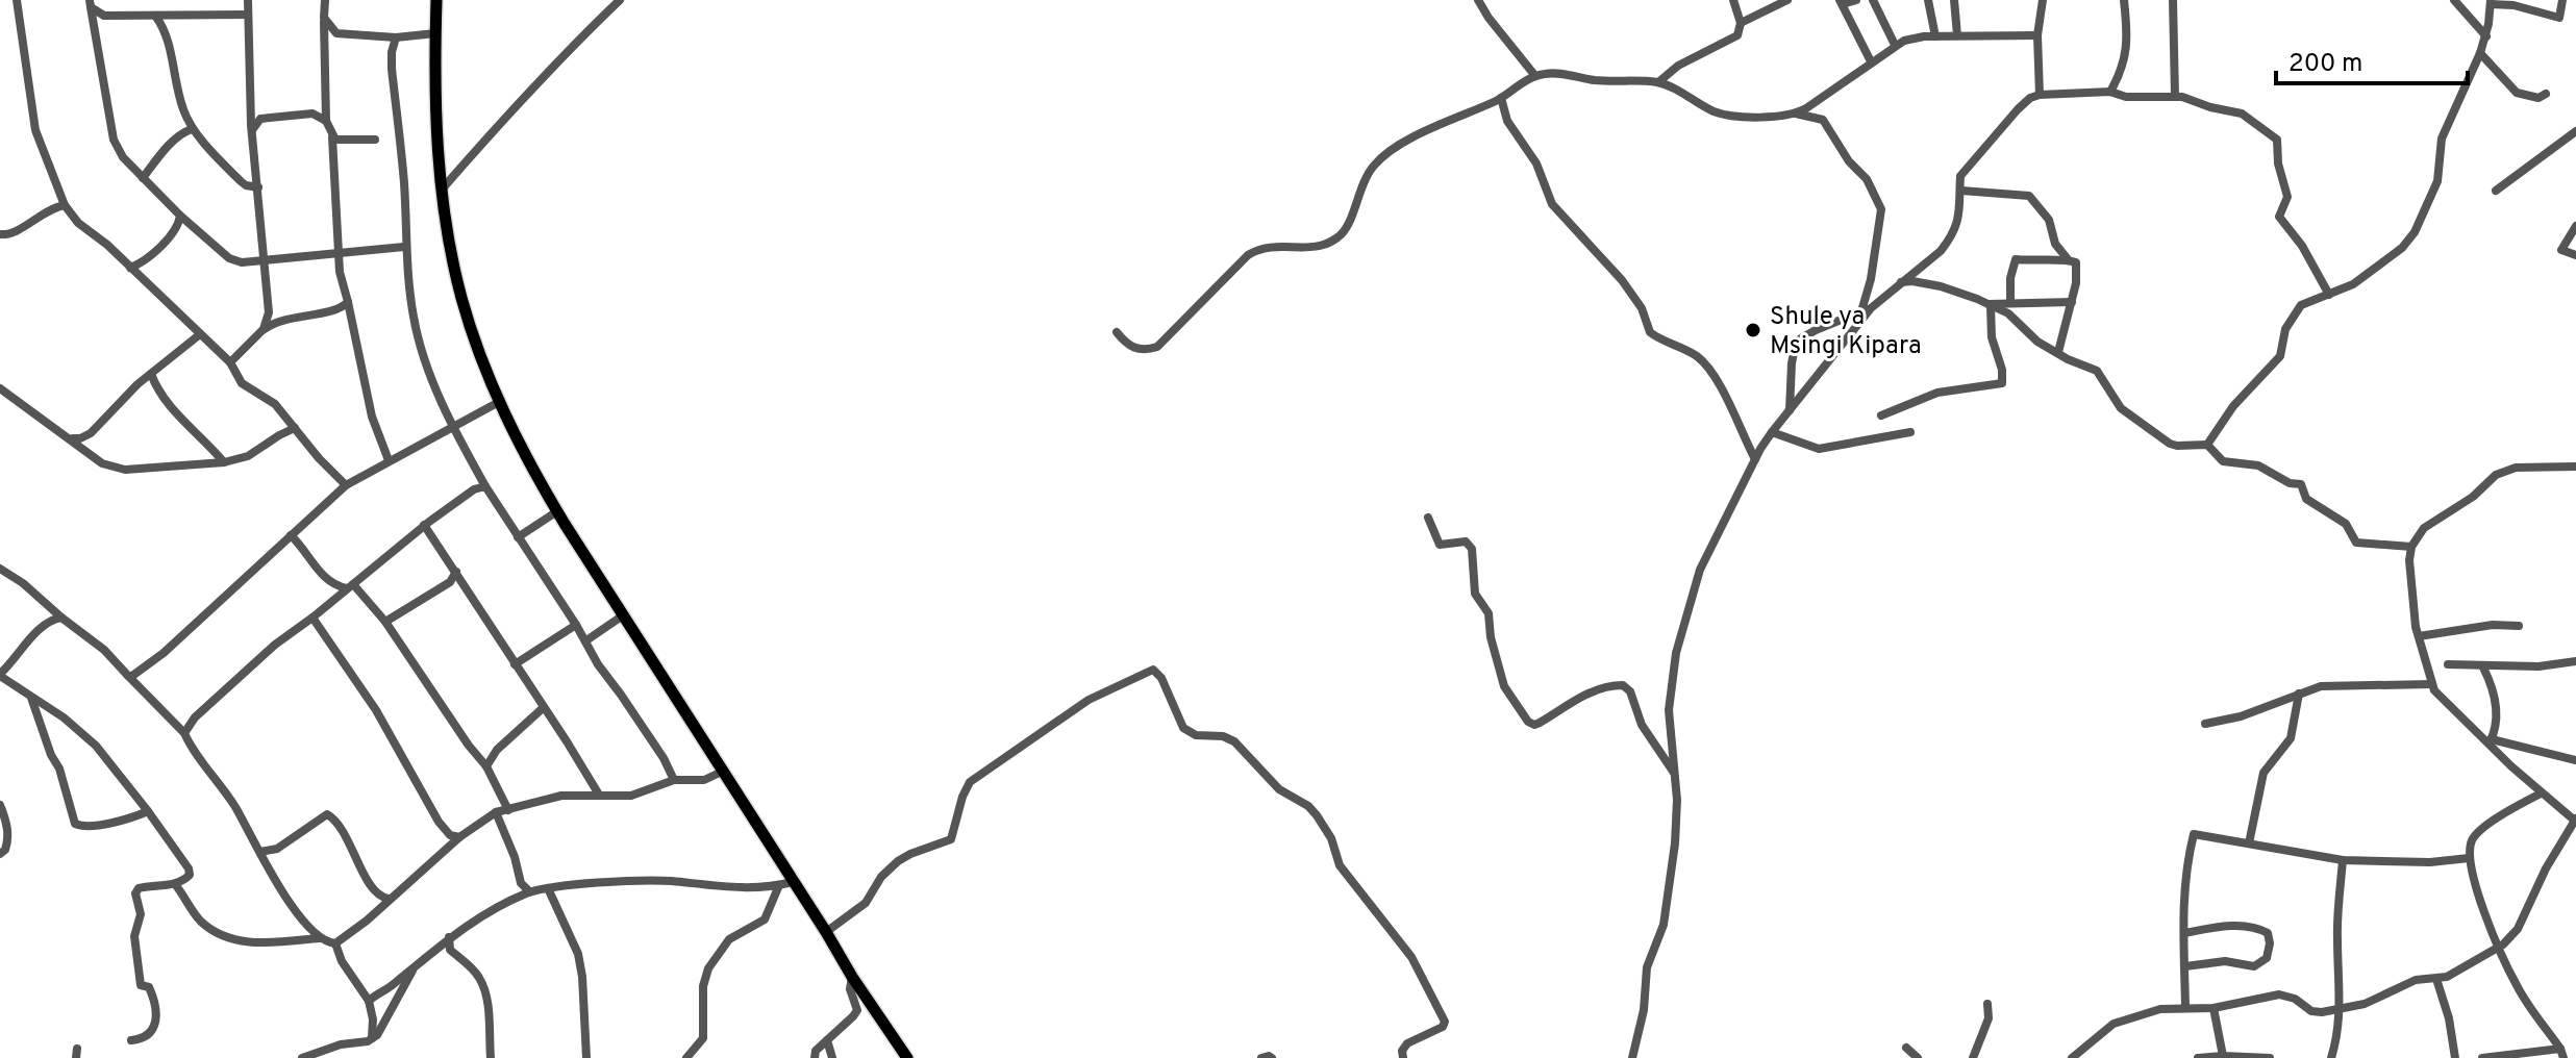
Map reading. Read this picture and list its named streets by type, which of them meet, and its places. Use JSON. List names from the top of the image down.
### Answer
{
  "places": ["Shule ya Msingi Kipara"],
  "scale_bar": "200 m"
}
